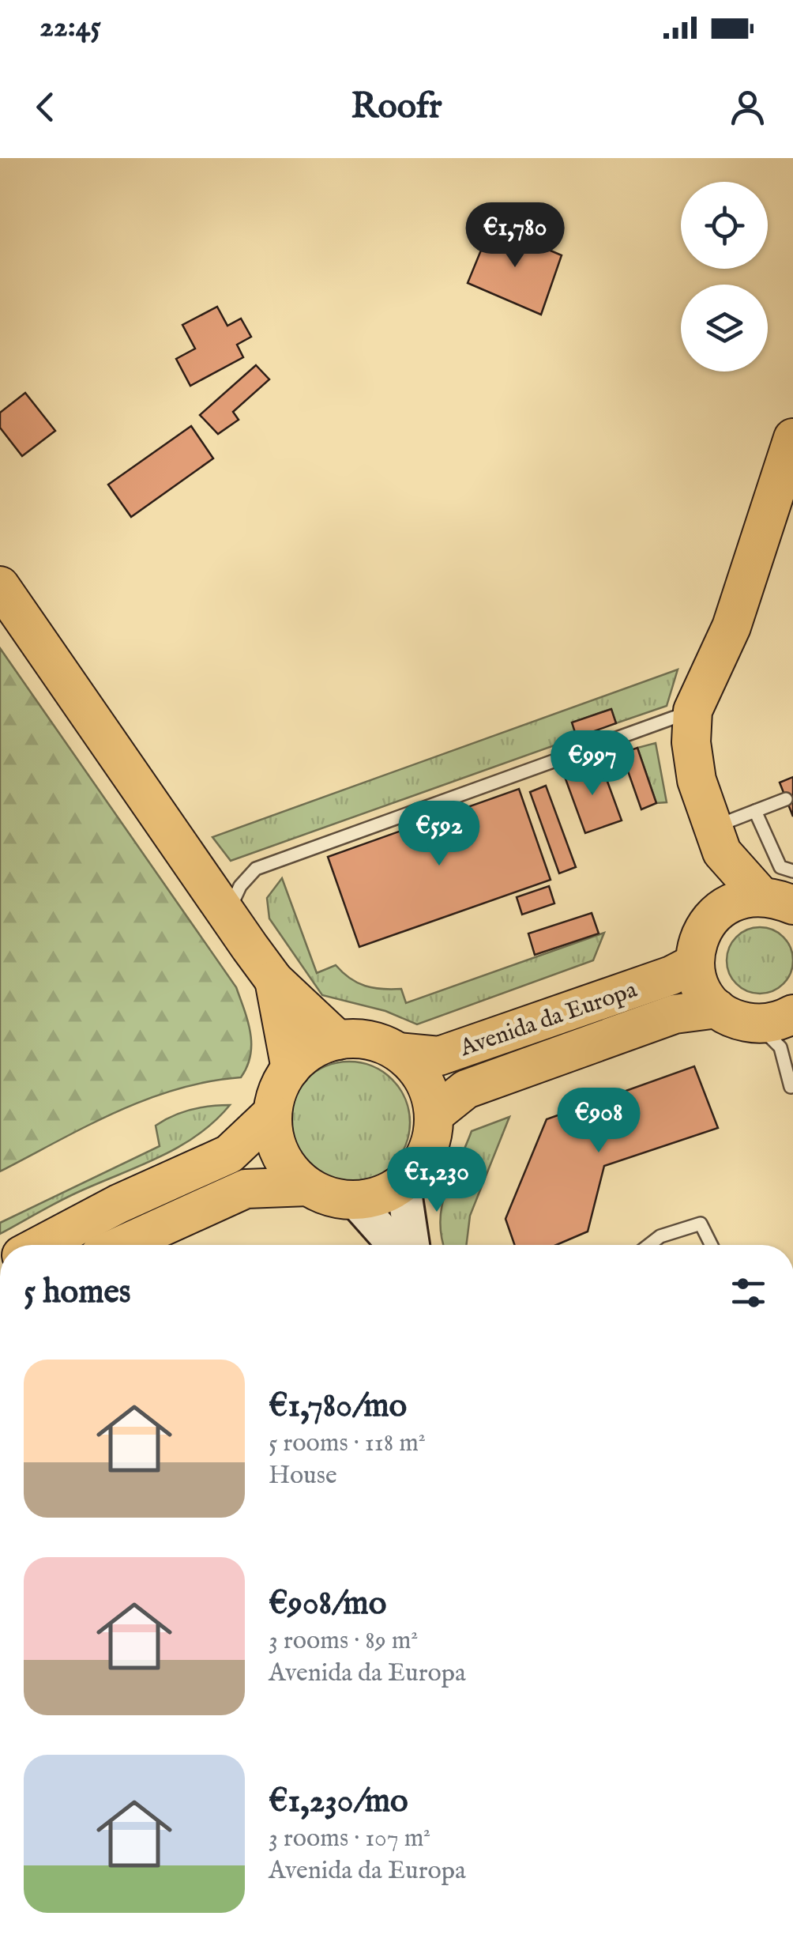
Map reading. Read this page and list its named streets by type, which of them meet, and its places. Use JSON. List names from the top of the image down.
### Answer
{
  "streets": {
    "main road": ["Avenida da Europa"]
  },
  "page": {
    "status": "22:45",
    "header": "Roofr",
    "price": [
      "€1,780",
      "€997",
      "€592",
      "€908",
      "€1,230"
    ],
    "heading": "5 homes",
    "list": [
      {
        "name": "€1,780/mo",
        "note": "5 rooms · 118 m² · House"
      },
      {
        "name": "€908/mo",
        "note": "3 rooms · 89 m² · Avenida da Europa"
      },
      {
        "name": "€1,230/mo",
        "note": "3 rooms · 107 m² · Avenida da Europa"
      }
    ]
  }
}
